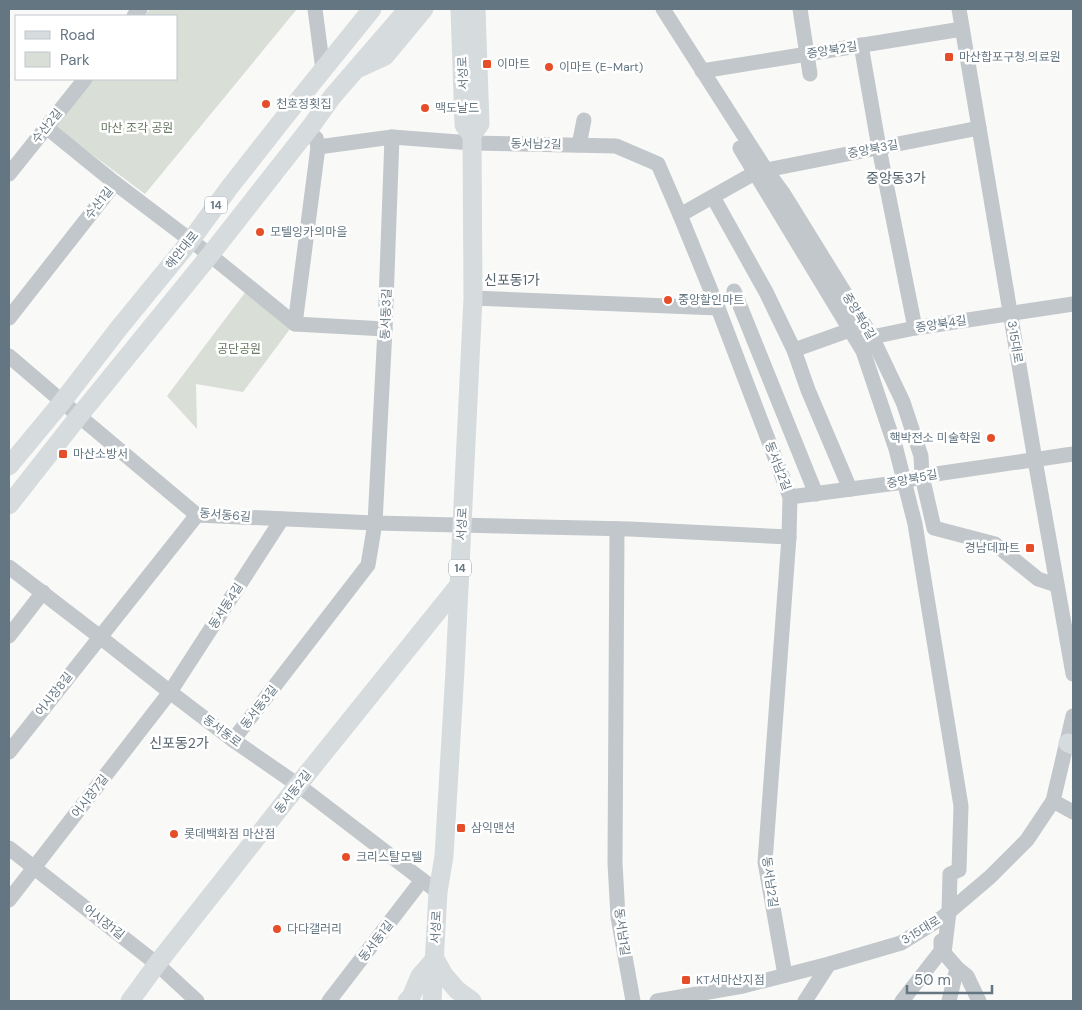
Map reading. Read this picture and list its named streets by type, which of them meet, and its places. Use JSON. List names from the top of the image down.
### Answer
{
  "streets": {
    "main road": [
      "서성로",
      "14",
      "해안대로",
      "동서동2길"
    ],
    "street": [
      "중앙북2길",
      "수산2길",
      "동서남2길",
      "중앙북3길",
      "수산1길",
      "동서동3길",
      "중앙북6길",
      "중앙북4길",
      "3·15대로",
      "중앙북5길",
      "동서동6길",
      "동서동4길",
      "어시장8길",
      "동서동로",
      "어시장7길",
      "어시장1길",
      "동서남1길",
      "동서동1길"
    ]
  },
  "crossings": [
    ["중앙북2길", "중앙북6길"],
    ["중앙북2길", "3·15대로"],
    ["서성로", "동서남2길"],
    ["서성로", "동서동6길"],
    ["서성로", "동서동로"],
    ["서성로", "동서동2길"],
    ["동서남2길", "중앙북3길"],
    ["동서남2길", "3·15대로"],
    ["동서남2길", "중앙북5길"],
    ["동서남2길", "동서동6길"],
    ["중앙북3길", "중앙북6길"],
    ["중앙북3길", "3·15대로"],
    ["수산1길", "해안대로"],
    ["해안대로", "동서동6길"],
    ["동서동3길", "동서동6길"],
    ["동서동3길", "동서동로"],
    ["중앙북6길", "중앙북4길"],
    ["중앙북6길", "3·15대로"],
    ["중앙북6길", "중앙북5길"],
    ["중앙북4길", "3·15대로"],
    ["3·15대로", "중앙북5길"],
    ["동서동6길", "동서동4길"],
    ["동서동6길", "어시장8길"],
    ["동서동6길", "동서남1길"],
    ["동서동4길", "동서동로"],
    ["동서동4길", "어시장7길"],
    ["어시장8길", "동서동로"],
    ["동서동로", "동서동2길"],
    ["동서동로", "어시장7길"],
    ["동서동로", "동서동1길"],
    ["동서동2길", "어시장1길"],
    ["어시장7길", "어시장1길"]
  ],
  "districts": ["중앙동3가", "신포동1가", "신포동2가"],
  "parks": ["마산 조각 공원", "공단공원"],
  "places": {
    "transit": [
      "마산합포구청.의료원",
      "이마트",
      "마산소방서",
      "경남데파트",
      "삼익맨션",
      "KT서마산지점"
    ],
    "other": [
      "이마트 (E-Mart)",
      "천호정횟집",
      "맥도날드",
      "모텔잉카의마을",
      "중앙할인마트",
      "핵박전소 미술학원",
      "롯데백화점 마산점",
      "크리스탈모텔",
      "다다갤러리"
    ]
  },
  "legend": ["Road", "Park"],
  "scale_bar": "50 m"
}
